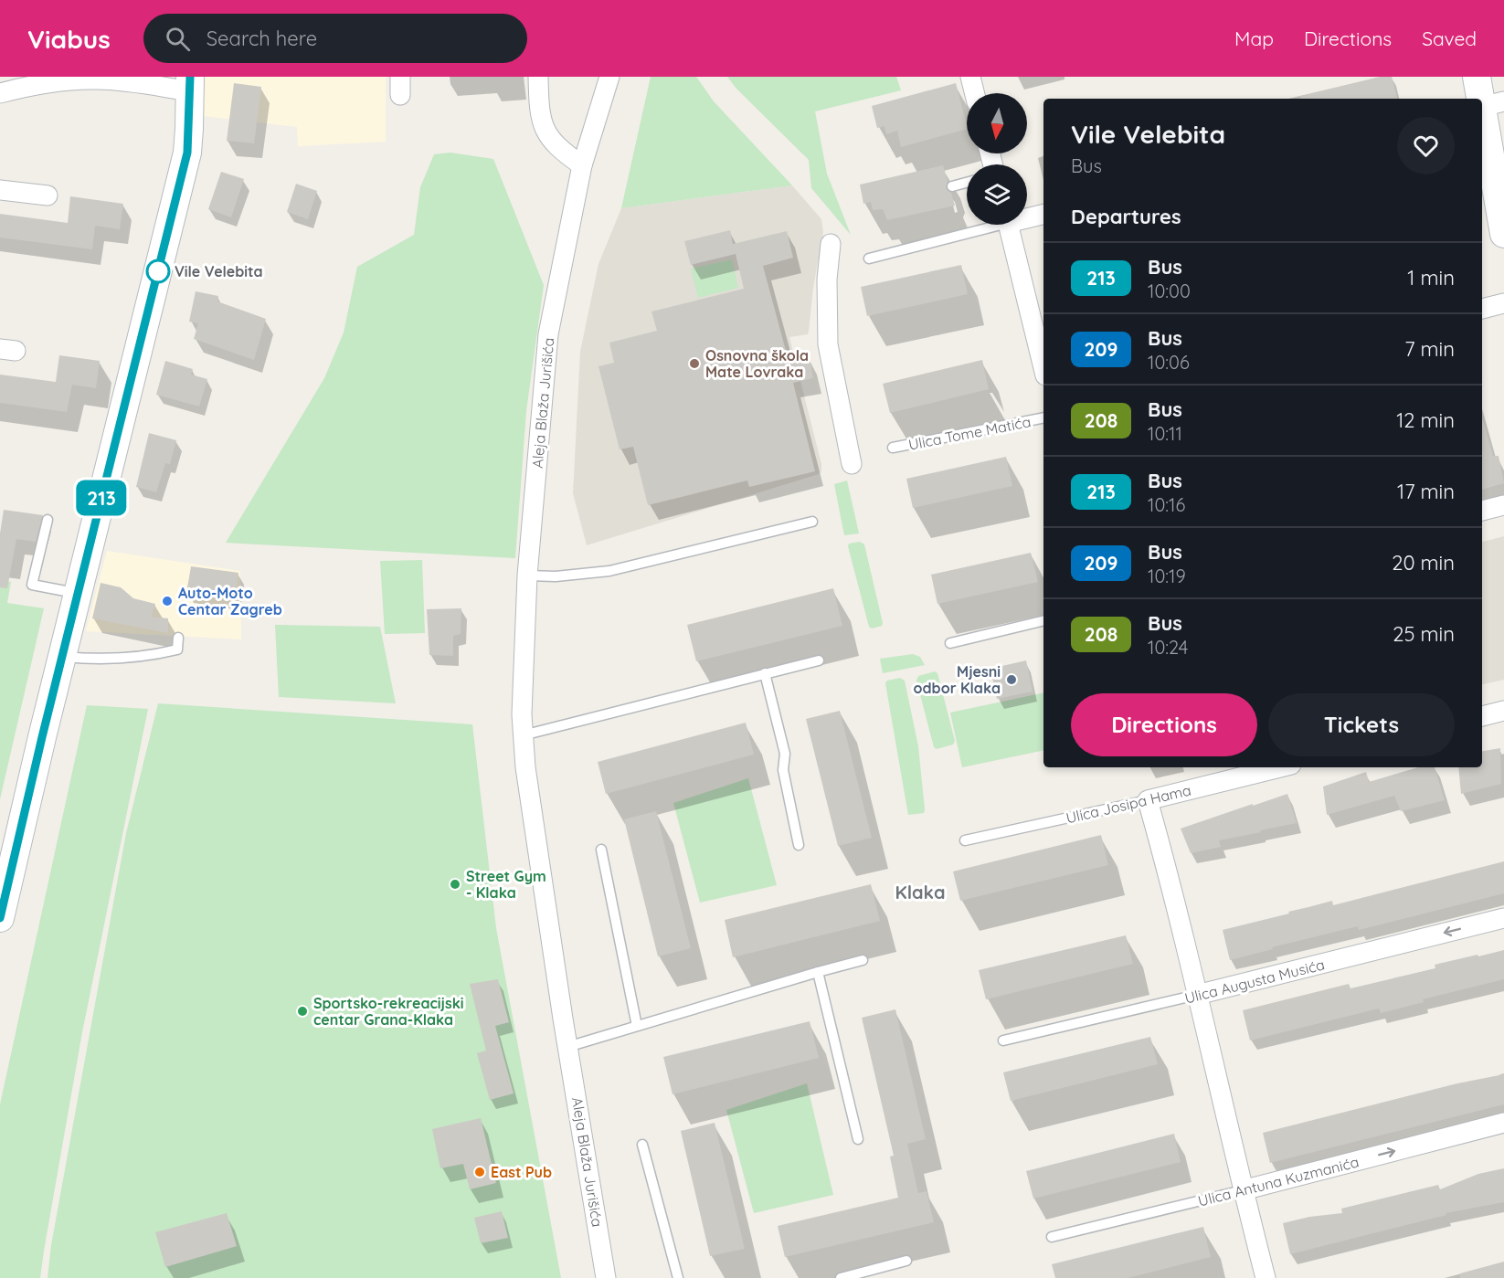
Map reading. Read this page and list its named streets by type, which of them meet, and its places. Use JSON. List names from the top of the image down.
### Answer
{
  "streets": {
    "street": [
      "Aleja Blaža Jurišića",
      "Ulica Josipa Hama",
      "Ulica Augusta Musića",
      "Ulica Antuna Kuzmanića"
    ],
    "lane": ["Ulica Tome Matića"]
  },
  "one_way": ["Ulica Augusta Musića", "Ulica Antuna Kuzmanića"],
  "districts": ["Klaka"],
  "places": [
    "Vile Velebita",
    "Osnovna škola Mate Lovraka",
    "Auto-Moto Centar Zagreb",
    "Mjesni odbor Klaka",
    "Street Gym - Klaka",
    "Sportsko-rekreacijski centar Grana-Klaka",
    "East Pub"
  ],
  "lines": ["bus line 213"],
  "north": "bottom",
  "page": {
    "header": "Viabus",
    "search": "Search here",
    "nav": ["Map", "Directions", "Saved"],
    "on_map": "213",
    "heading": [
      ["Vile Velebita", "Bus"],
      "Departures"
    ],
    "list": [
      {
        "mark": "213",
        "name": "Bus",
        "note": "10:00",
        "value": "1 min"
      },
      {
        "mark": "209",
        "name": "Bus",
        "note": "10:06",
        "value": "7 min"
      },
      {
        "mark": "208",
        "name": "Bus",
        "note": "10:11",
        "value": "12 min"
      },
      {
        "mark": "213",
        "name": "Bus",
        "note": "10:16",
        "value": "17 min"
      },
      {
        "mark": "209",
        "name": "Bus",
        "note": "10:19",
        "value": "20 min"
      },
      {
        "mark": "208",
        "name": "Bus",
        "note": "10:24",
        "value": "25 min"
      }
    ],
    "buttons": ["Directions", "Tickets"]
  }
}
